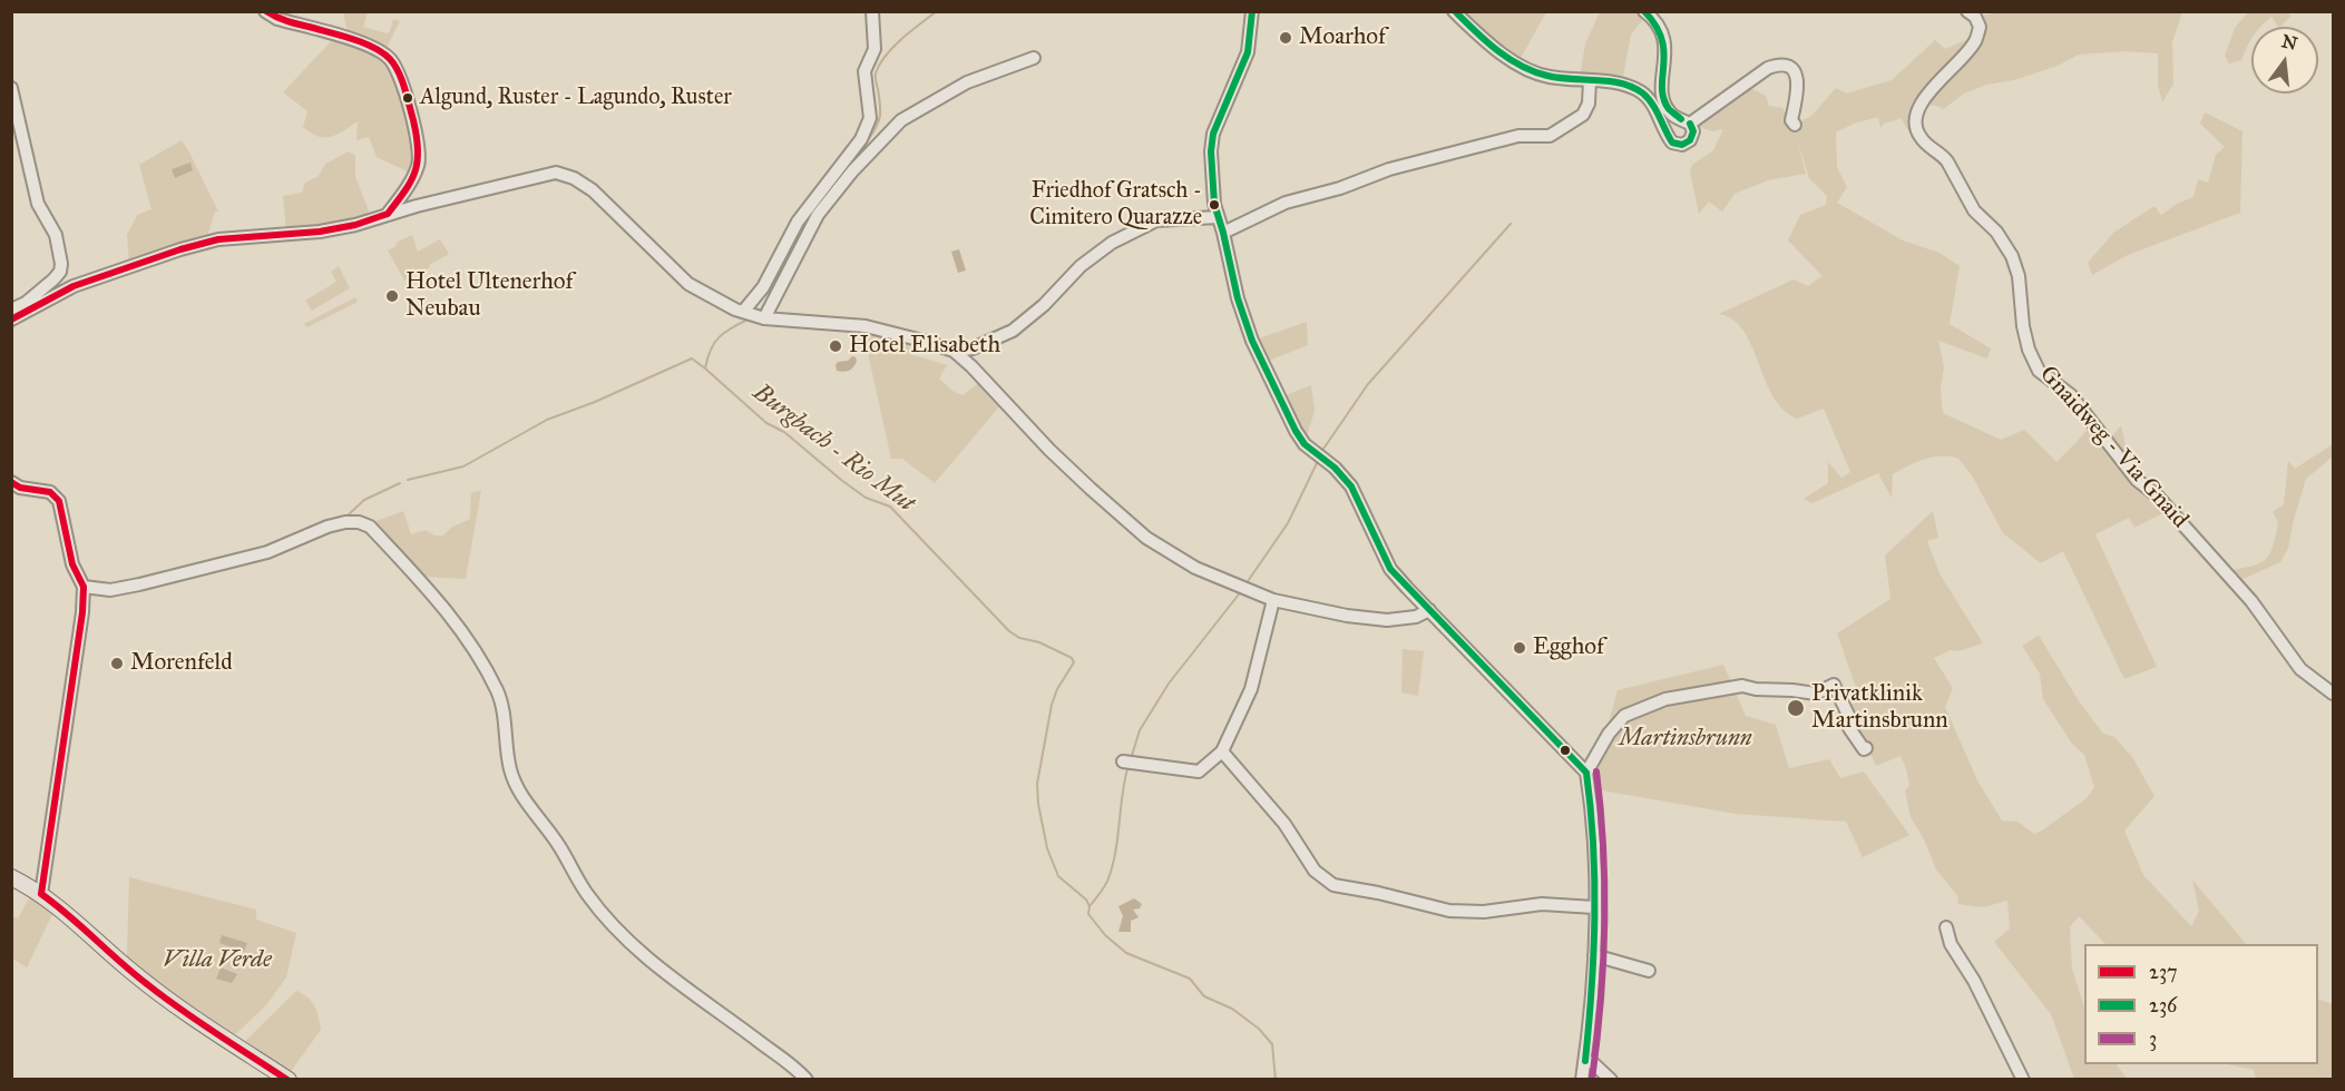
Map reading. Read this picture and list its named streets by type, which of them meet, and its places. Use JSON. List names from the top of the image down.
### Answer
{
  "streets": {
    "street": ["Gnaidweg - Via Gnaid"]
  },
  "water": ["Burgbach - Rio Mut"],
  "parks": ["Martinsbrunn", "Villa Verde"],
  "places": [
    "Moarhof",
    "Algund, Ruster - Lagundo, Ruster",
    "Friedhof Gratsch - Cimitero Quarazze",
    "Hotel Ultenerhof Neubau",
    "Hotel Elisabeth",
    "Egghof",
    "Morenfeld",
    "Privatklinik Martinsbrunn"
  ],
  "lines": ["transit line 237", "transit line 236", "transit line 3"],
  "legend": ["237", "236", "3"],
  "north": "top"
}
